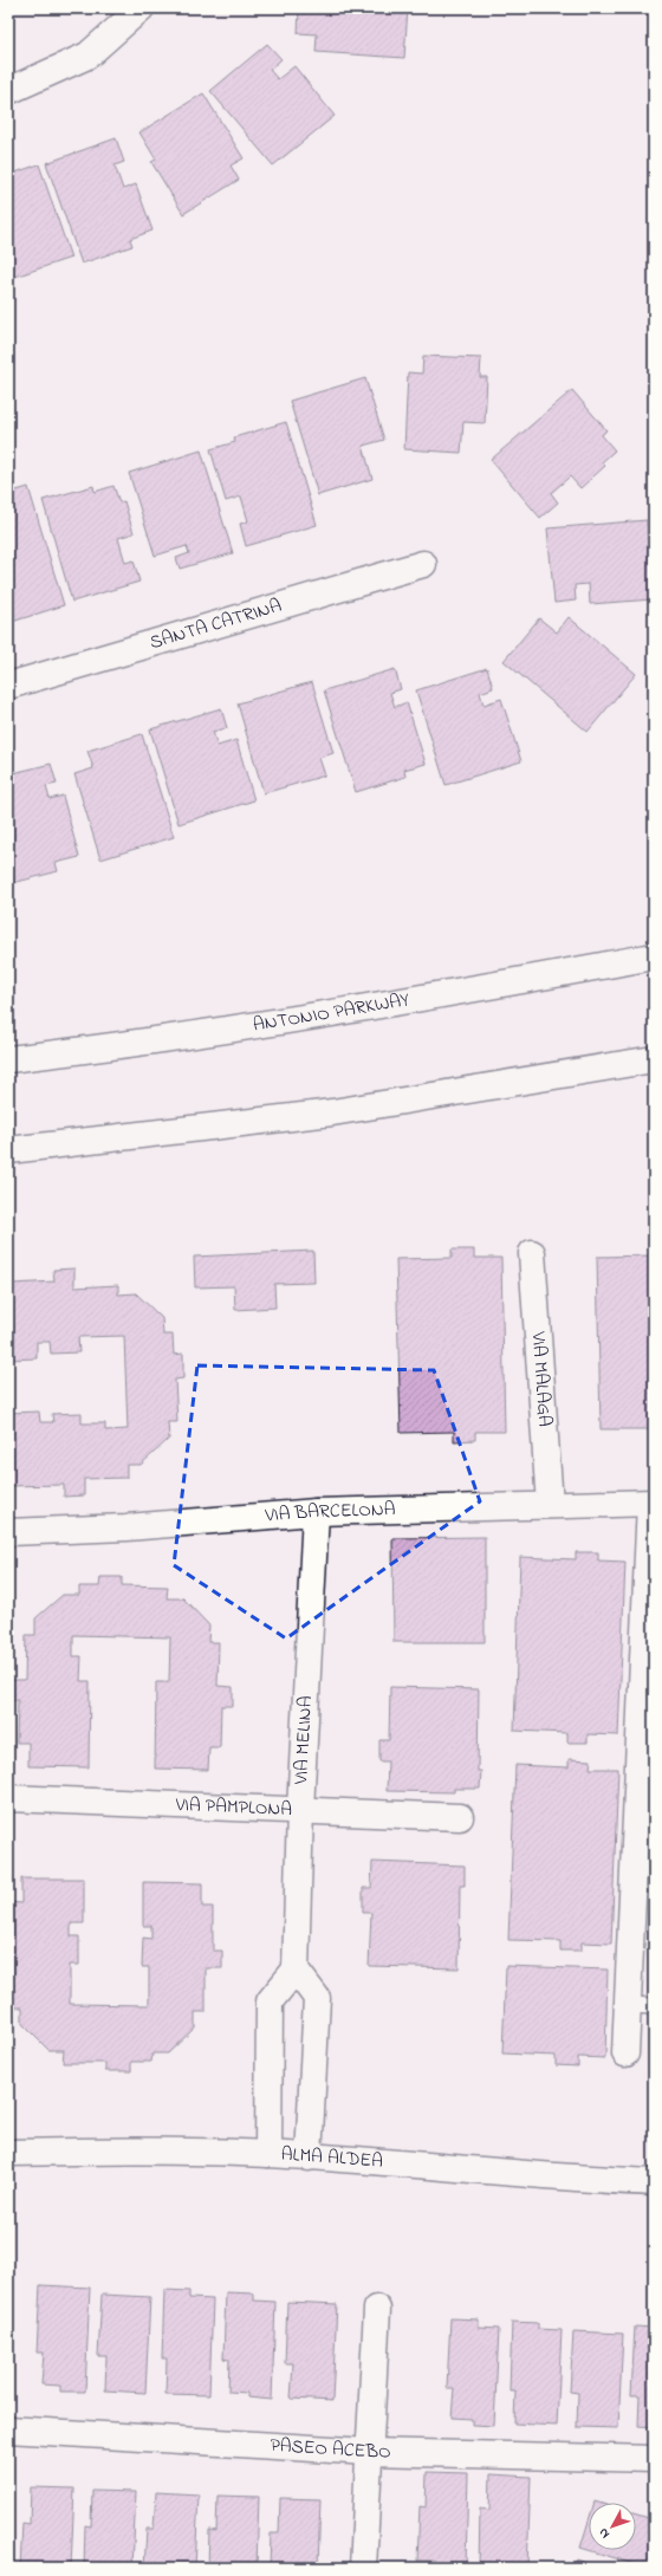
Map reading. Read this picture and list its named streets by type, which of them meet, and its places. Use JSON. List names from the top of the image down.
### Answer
{
  "streets": {
    "street": [
      "SANTA CATRINA",
      "ANTONIO PARKWAY",
      "VIA MALAGA",
      "VIA BARCELONA",
      "VIA MELINA",
      "VIA PAMPLONA",
      "ALMA ALDEA",
      "PASEO ACEBO"
    ]
  },
  "crossings": [
    ["VIA MALAGA", "VIA BARCELONA"],
    ["VIA BARCELONA", "VIA MELINA"],
    ["VIA MELINA", "VIA PAMPLONA"]
  ],
  "north": "bottom left"
}
